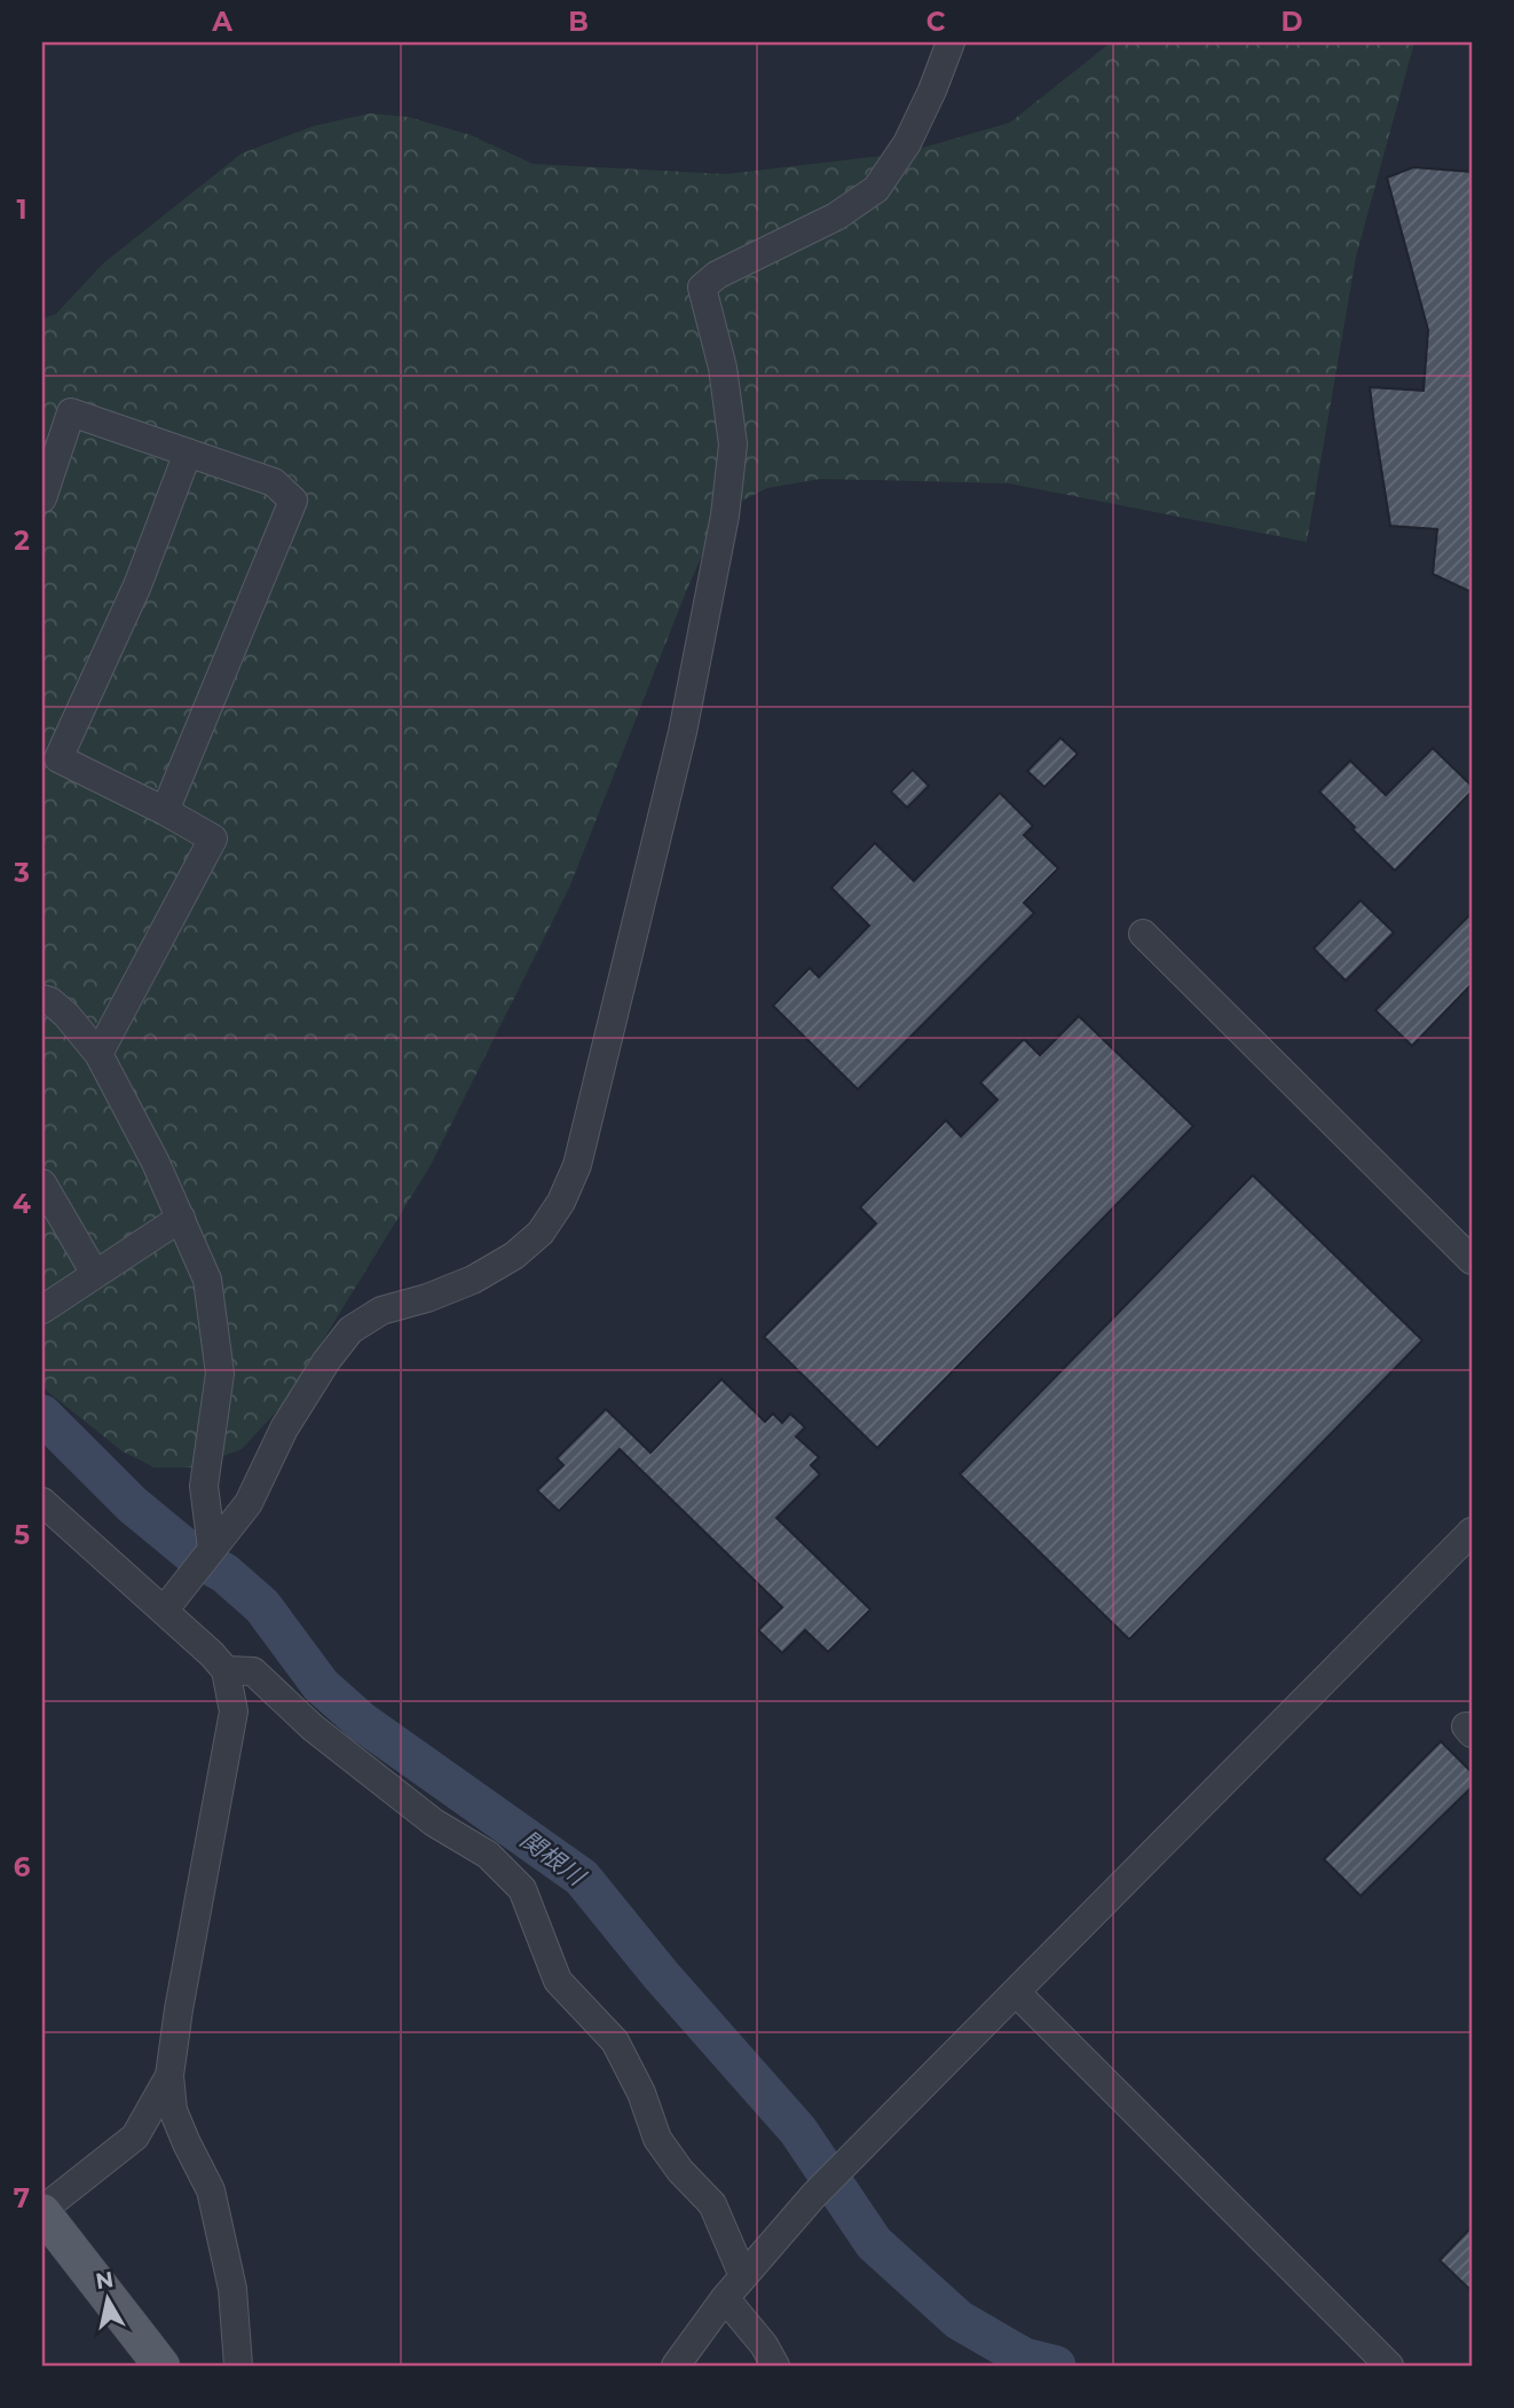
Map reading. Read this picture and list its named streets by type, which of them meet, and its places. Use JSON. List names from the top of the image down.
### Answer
{
  "water": ["関根川"],
  "north": "top",
  "grid": {
    "columns": [
      "A",
      "B",
      "C",
      "D"
    ],
    "rows": [
      "1",
      "2",
      "3",
      "4",
      "5",
      "6",
      "7"
    ]
  }
}
